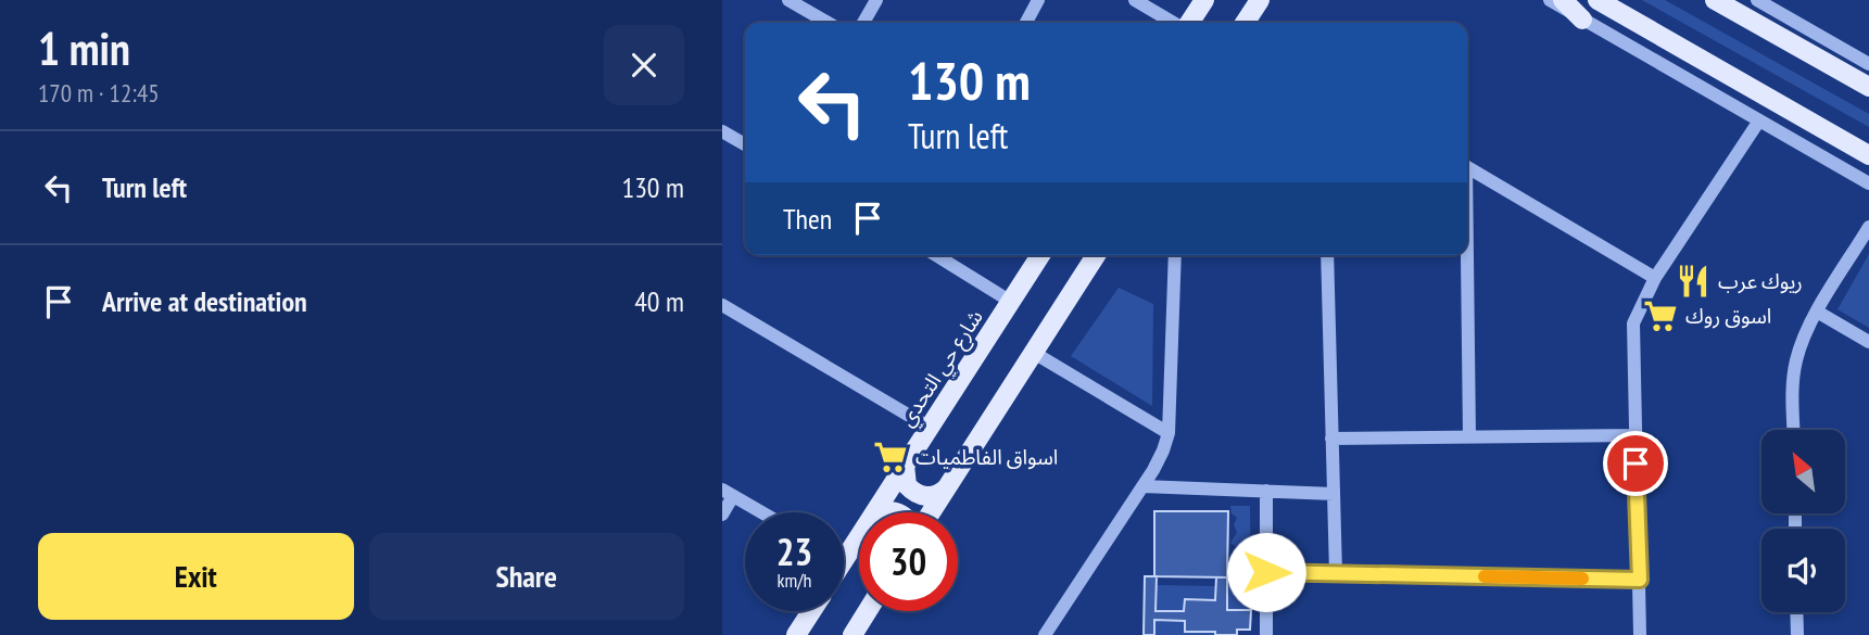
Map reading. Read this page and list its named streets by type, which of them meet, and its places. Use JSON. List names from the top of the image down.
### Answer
{
  "streets": {
    "main road": ["شارع حي التحدي"]
  },
  "places": {
    "restaurant": ["ريوك عرب"],
    "supermarket": ["اسوق روك", "اسواق الفاطميات"]
  },
  "north": "top left",
  "page": {
    "heading": ["1 min", "170 m · 12:45"],
    "turn": ["130 m", "Turn left"],
    "list": [
      {
        "name": "Turn left",
        "value": "130 m"
      },
      {
        "name": "Arrive at destination",
        "value": "40 m"
      }
    ],
    "then": "Then",
    "speed": "23 km/h",
    "limit": "30",
    "buttons": ["Exit", "Share"]
  }
}
